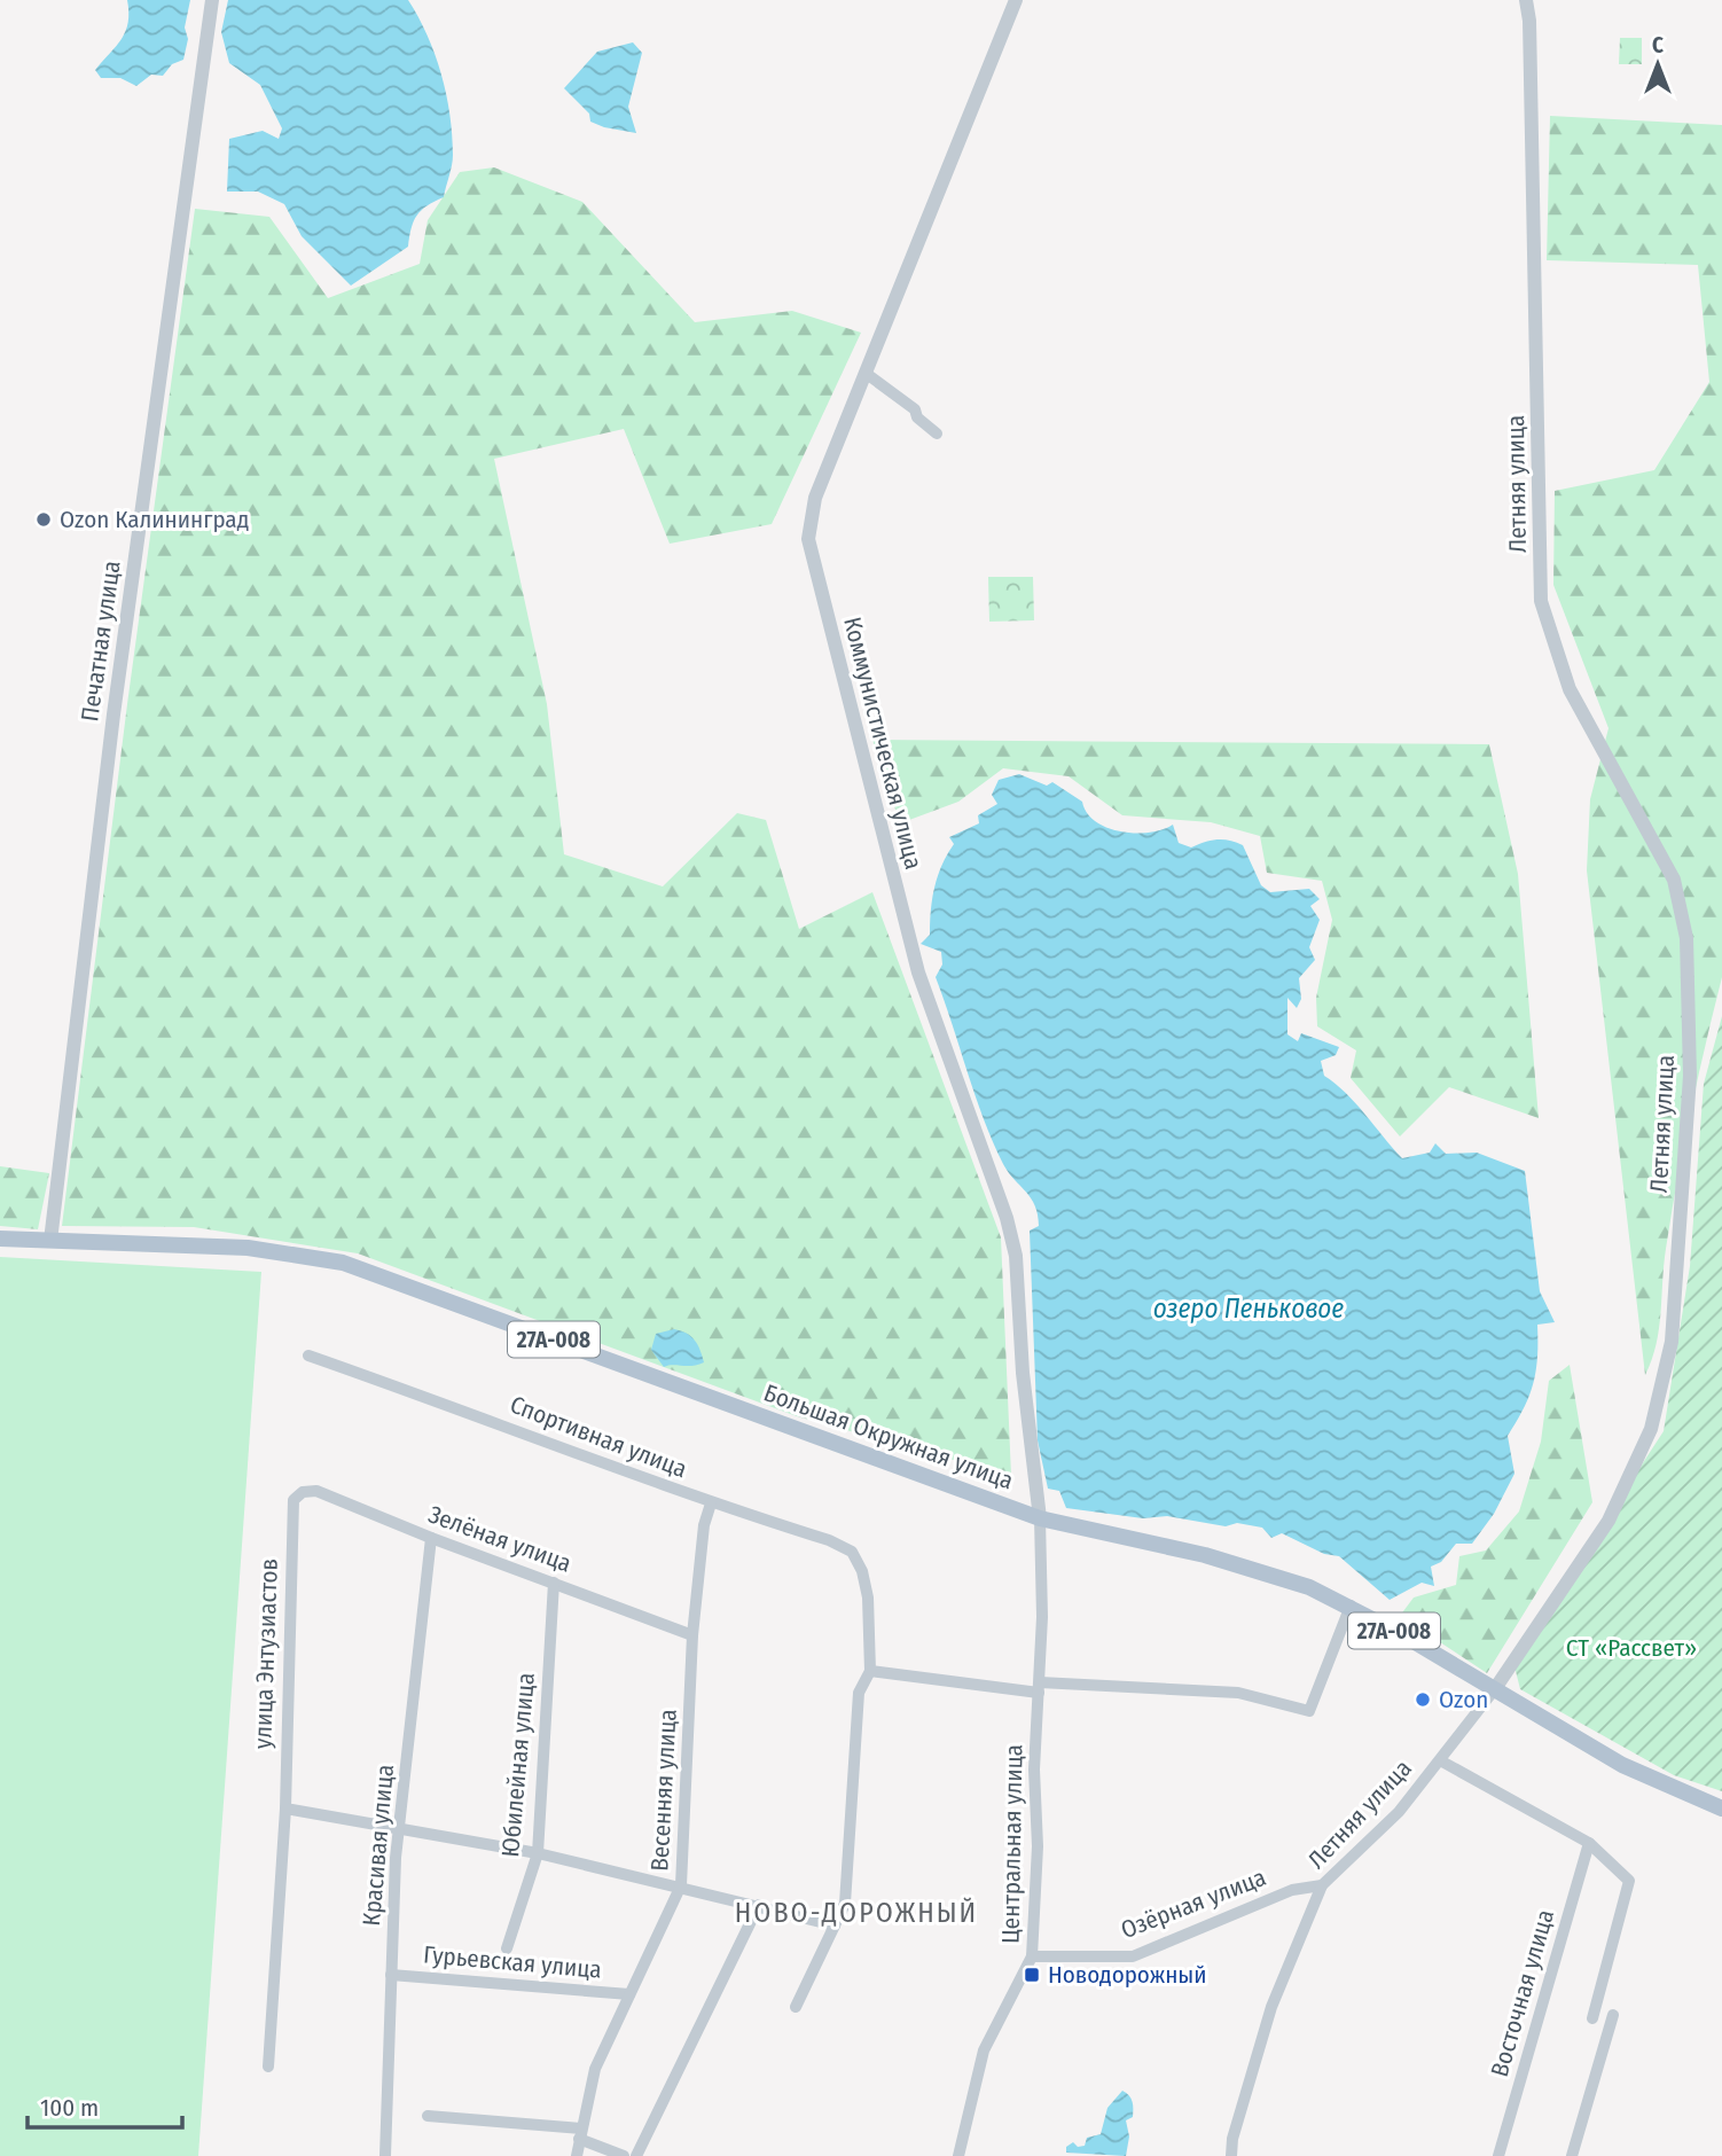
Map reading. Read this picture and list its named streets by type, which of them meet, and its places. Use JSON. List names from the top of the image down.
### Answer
{
  "streets": {
    "main road": ["27А-008", "Большая Окружная улица"],
    "street": [
      "Летняя улица",
      "Печатная улица",
      "Коммунистическая улица",
      "Спортивная улица",
      "Зелёная улица",
      "улица Энтузиастов",
      "Юбилейная улица",
      "Весенняя улица",
      "Центральная улица",
      "Красивая улица",
      "Озёрная улица",
      "Гурьевская улица",
      "Восточная улица"
    ]
  },
  "crossings": [
    ["Летняя улица", "Большая Окружная улица"],
    ["Летняя улица", "Озёрная улица"],
    ["Печатная улица", "Большая Окружная улица"],
    ["Коммунистическая улица", "Большая Окружная улица"],
    ["Коммунистическая улица", "Центральная улица"],
    ["Спортивная улица", "Весенняя улица"],
    ["Большая Окружная улица", "Центральная улица"],
    ["Зелёная улица", "улица Энтузиастов"],
    ["Зелёная улица", "Юбилейная улица"],
    ["Зелёная улица", "Весенняя улица"],
    ["Зелёная улица", "Красивая улица"],
    ["Весенняя улица", "Гурьевская улица"],
    ["Центральная улица", "Озёрная улица"],
    ["Красивая улица", "Гурьевская улица"]
  ],
  "districts": ["НОВО-ДОРОЖНЫЙ"],
  "water": ["озеро Пеньковое"],
  "parks": ["СТ «Рассвет»"],
  "places": {
    "other": ["Ozon Калининград", "Ozon"],
    "transit": ["Новодорожный"]
  },
  "scale_bar": "100 m",
  "north": "top"
}
